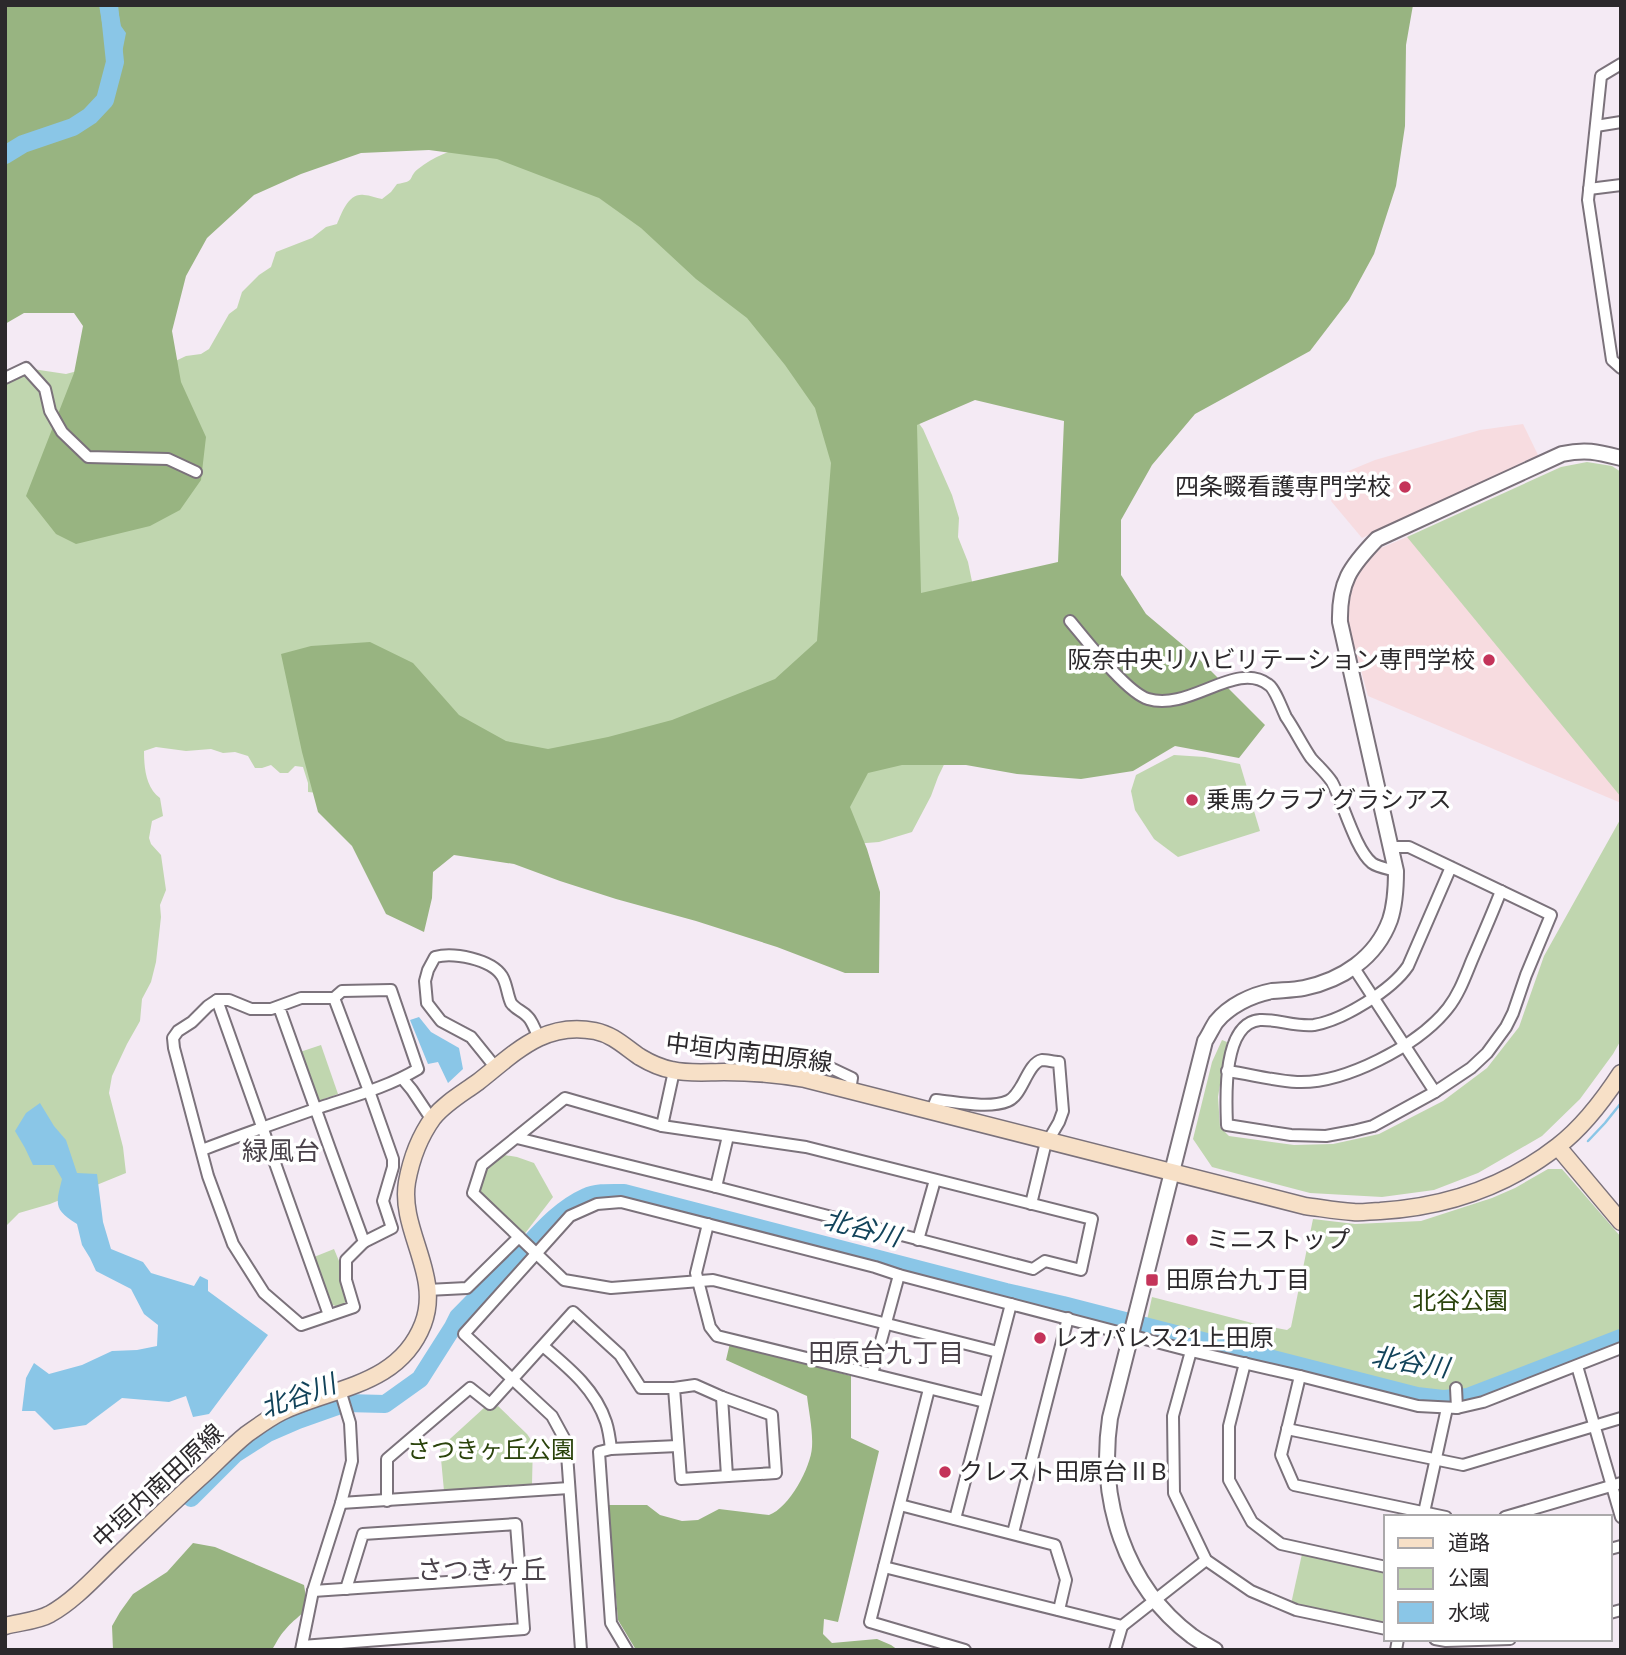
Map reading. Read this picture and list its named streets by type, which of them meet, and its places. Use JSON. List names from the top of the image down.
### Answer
{
  "streets": {
    "main road": ["中垣内南田原線"]
  },
  "districts": ["緑風台", "田原台九丁目", "さつきヶ丘"],
  "water": ["北谷川"],
  "parks": ["北谷公園", "さつきヶ丘公園"],
  "places": {
    "other": [
      "四条畷看護専門学校",
      "阪奈中央リハビリテーション専門学校",
      "乗馬クラブ グラシアス",
      "ミニストップ",
      "レオパレス21上田原",
      "クレスト田原台ⅡB"
    ],
    "transit": ["田原台九丁目"]
  },
  "legend": ["道路", "公園", "水域"]
}
